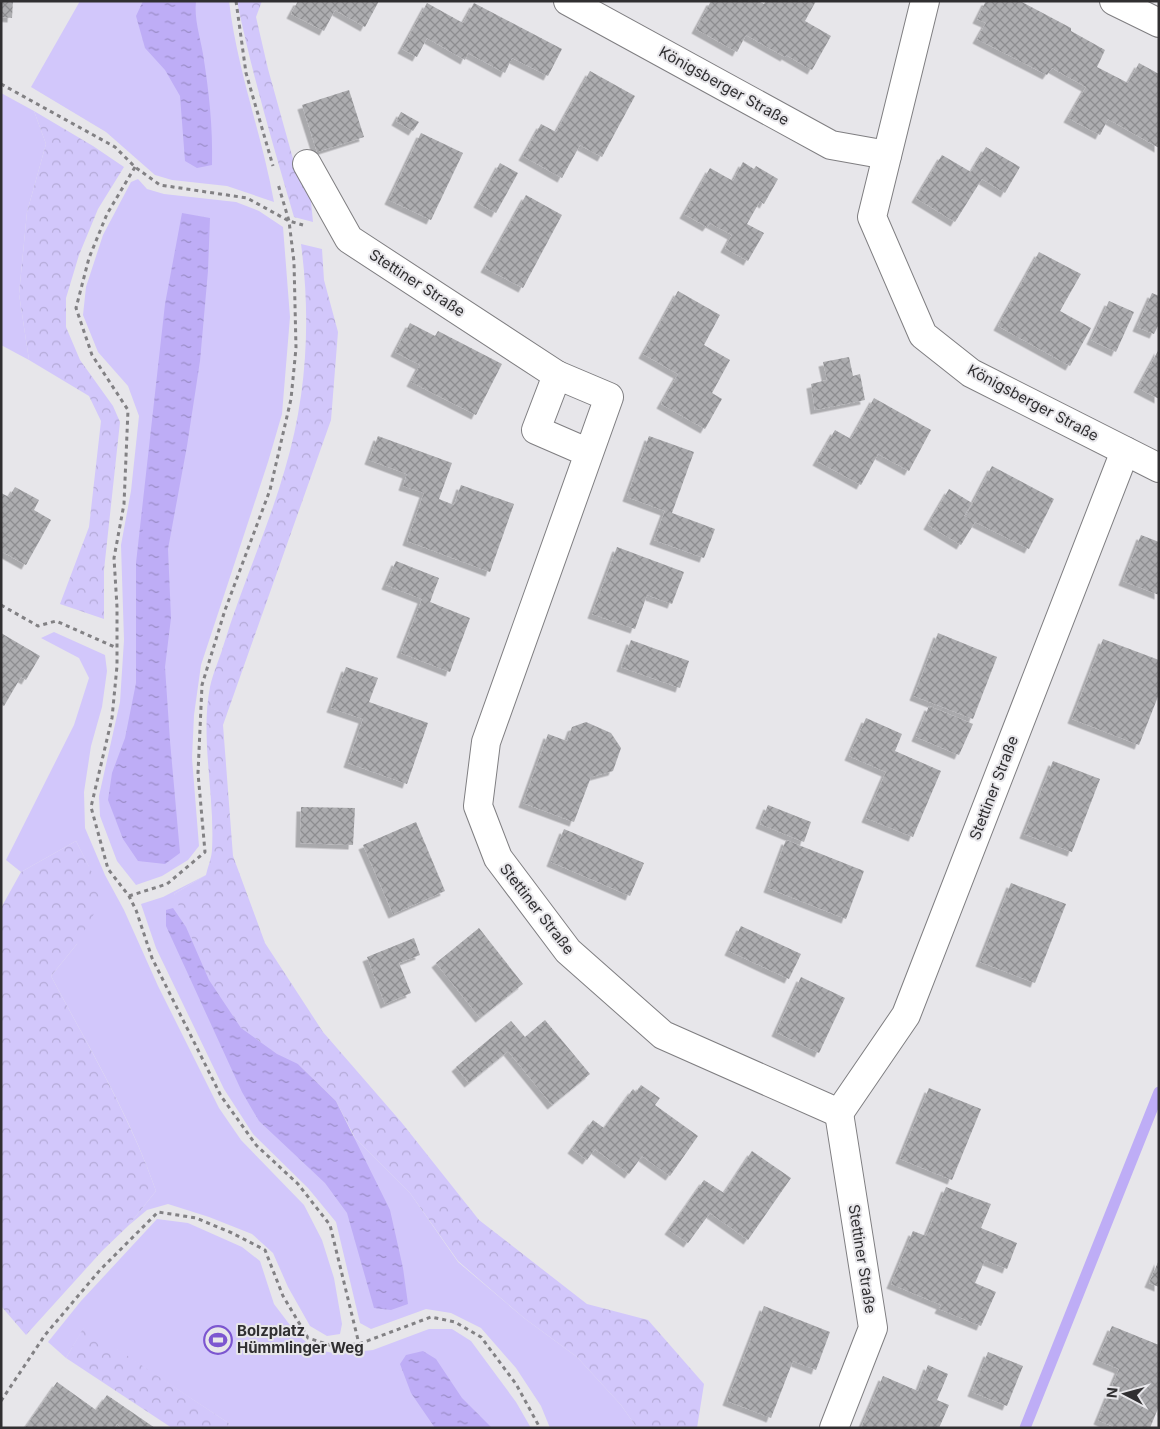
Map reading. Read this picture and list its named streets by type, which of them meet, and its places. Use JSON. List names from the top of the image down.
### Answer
{
  "streets": {
    "street": ["Königsberger Straße", "Stettiner Straße"]
  },
  "crossings": [
    ["Königsberger Straße", "Stettiner Straße"]
  ],
  "places": {
    "sports": ["Bolzplatz Hümmlinger Weg"]
  },
  "north": "left"
}
